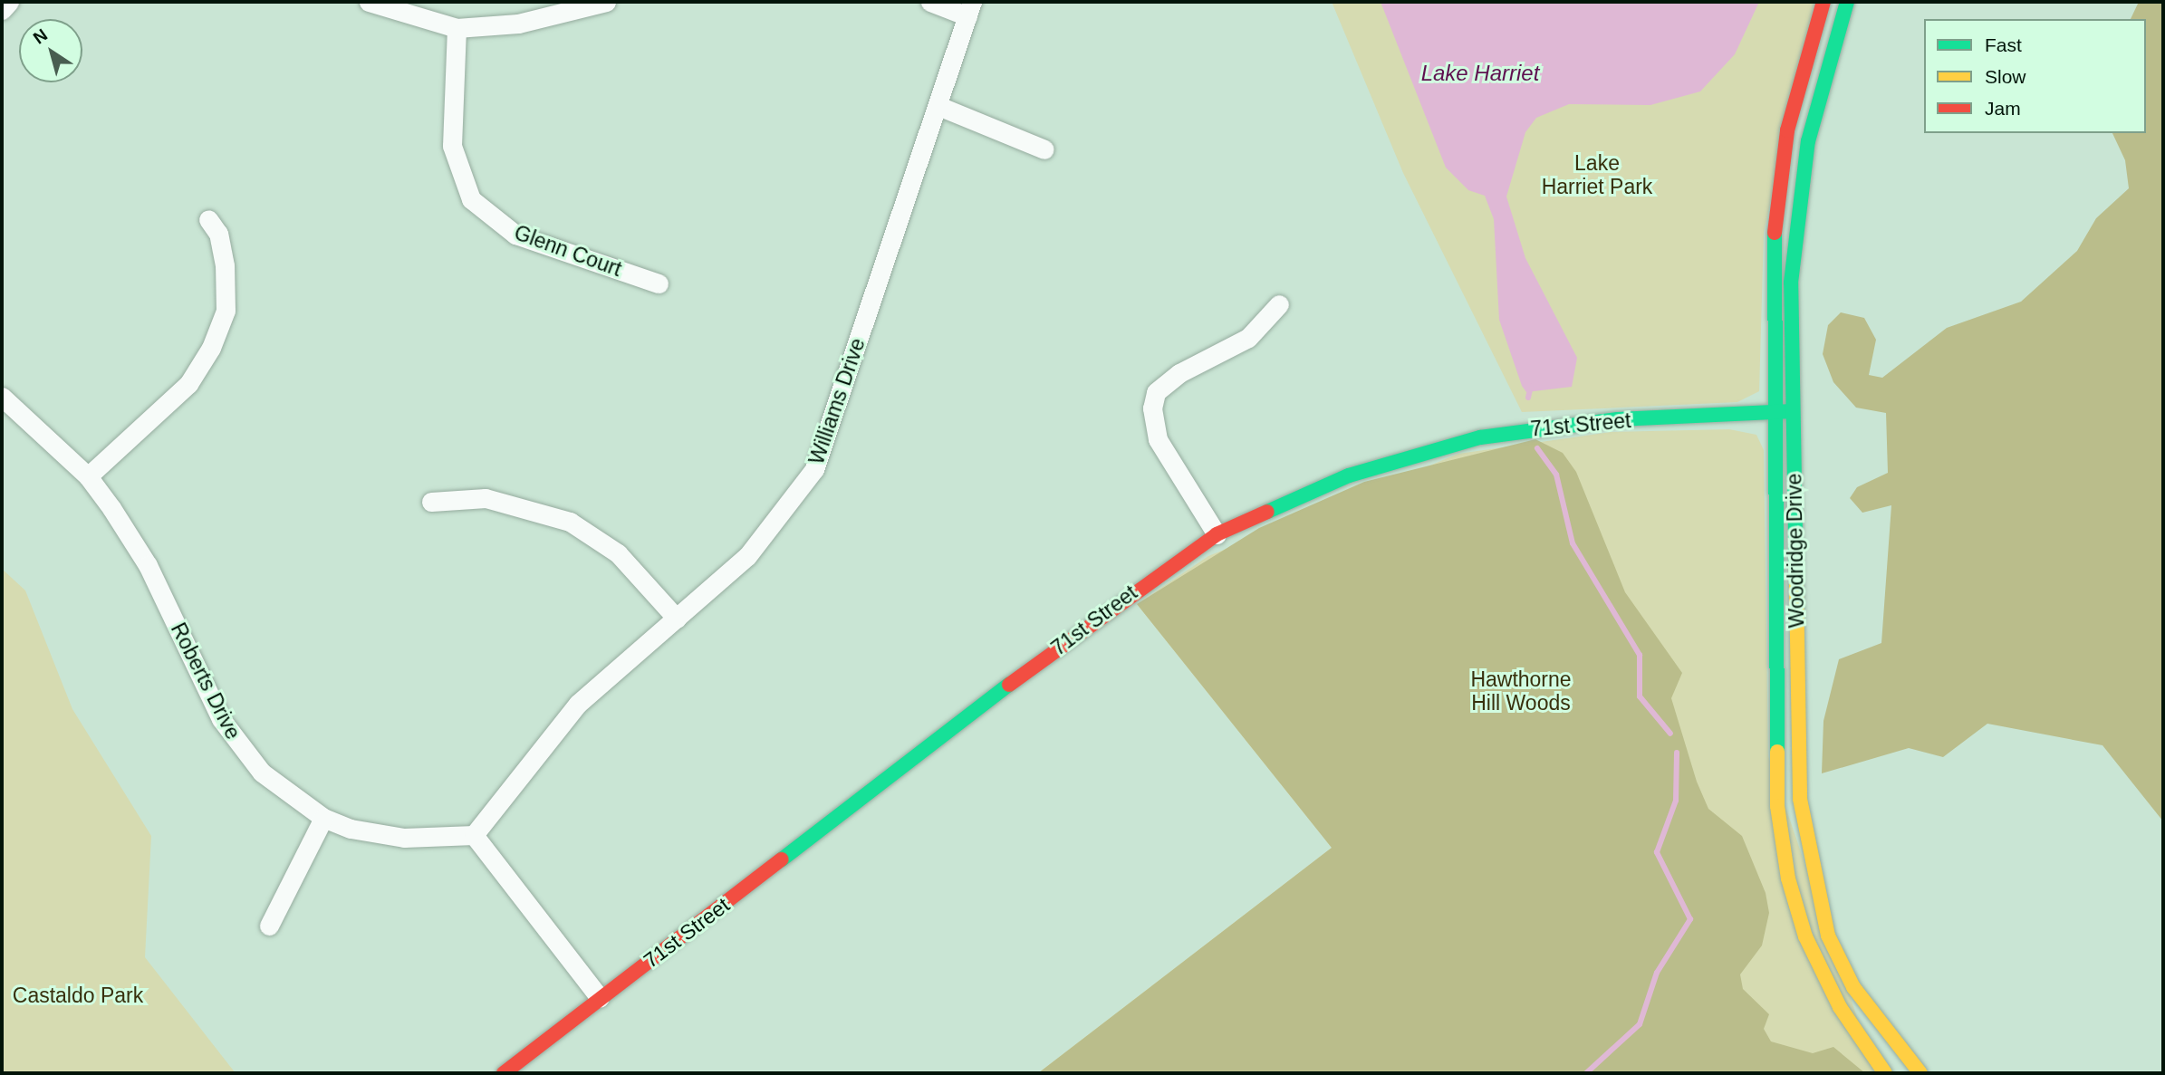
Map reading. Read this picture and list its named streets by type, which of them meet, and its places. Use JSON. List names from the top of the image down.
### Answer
{
  "streets": {
    "street": [
      "Glenn Court",
      "Williams Drive",
      "71st Street",
      "Woodridge Drive",
      "Roberts Drive"
    ]
  },
  "crossings": [
    ["Williams Drive", "Roberts Drive"],
    ["71st Street", "Woodridge Drive"]
  ],
  "water": ["Lake Harriet"],
  "parks": ["Lake Harriet Park", "Hawthorne Hill Woods", "Castaldo Park"],
  "legend": ["Fast", "Slow", "Jam"],
  "north": "top left"
}
